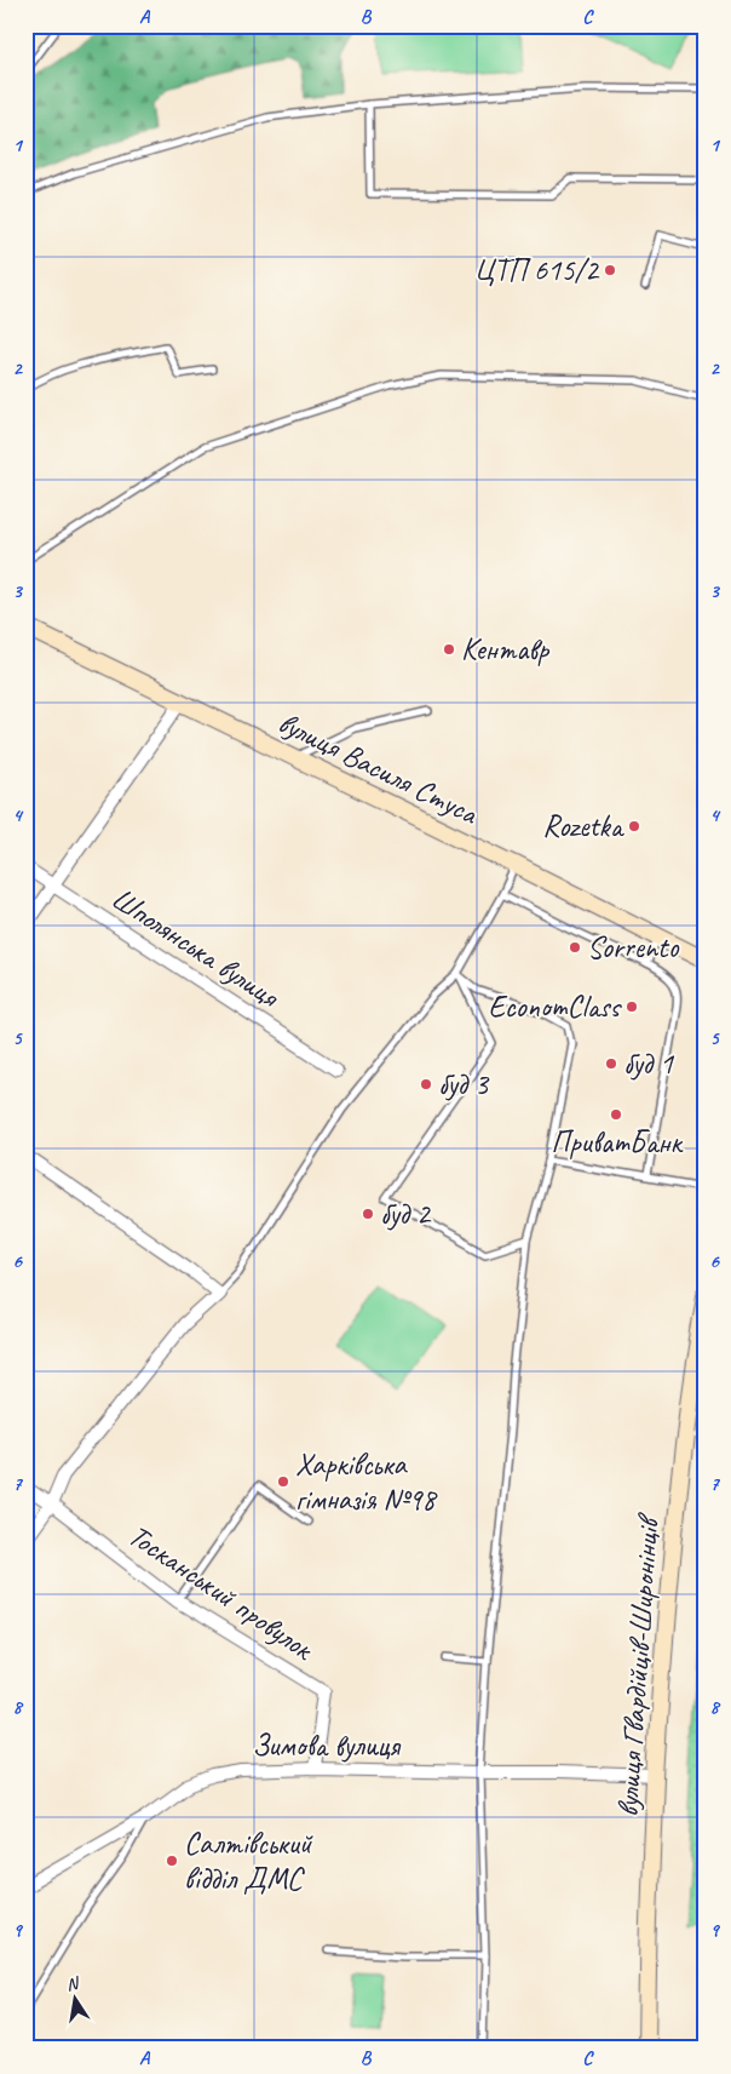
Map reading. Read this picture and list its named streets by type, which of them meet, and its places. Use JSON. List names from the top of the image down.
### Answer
{
  "streets": {
    "street": [
      "вулиця Василя Стуса",
      "Шполянська вулиця",
      "Тосканський провулок",
      "вулиця Гвардійців-Широнінців",
      "Зимова вулиця"
    ]
  },
  "crossings": [
    ["Тосканський провулок", "Зимова вулиця"],
    ["вулиця Гвардійців-Широнінців", "Зимова вулиця"]
  ],
  "places": [
    "ЦТП 615/2",
    "Кентавр",
    "Rozetka",
    "Sorrento",
    "EconomClass",
    "буд 1",
    "буд 3",
    "ПриватБанк",
    "буд 2",
    "Харківська гімназія №98",
    "Салтівський відділ ДМС"
  ],
  "north": "top",
  "grid": {
    "columns": ["A", "B", "C"],
    "rows": [
      "1",
      "2",
      "3",
      "4",
      "5",
      "6",
      "7",
      "8",
      "9"
    ]
  }
}
